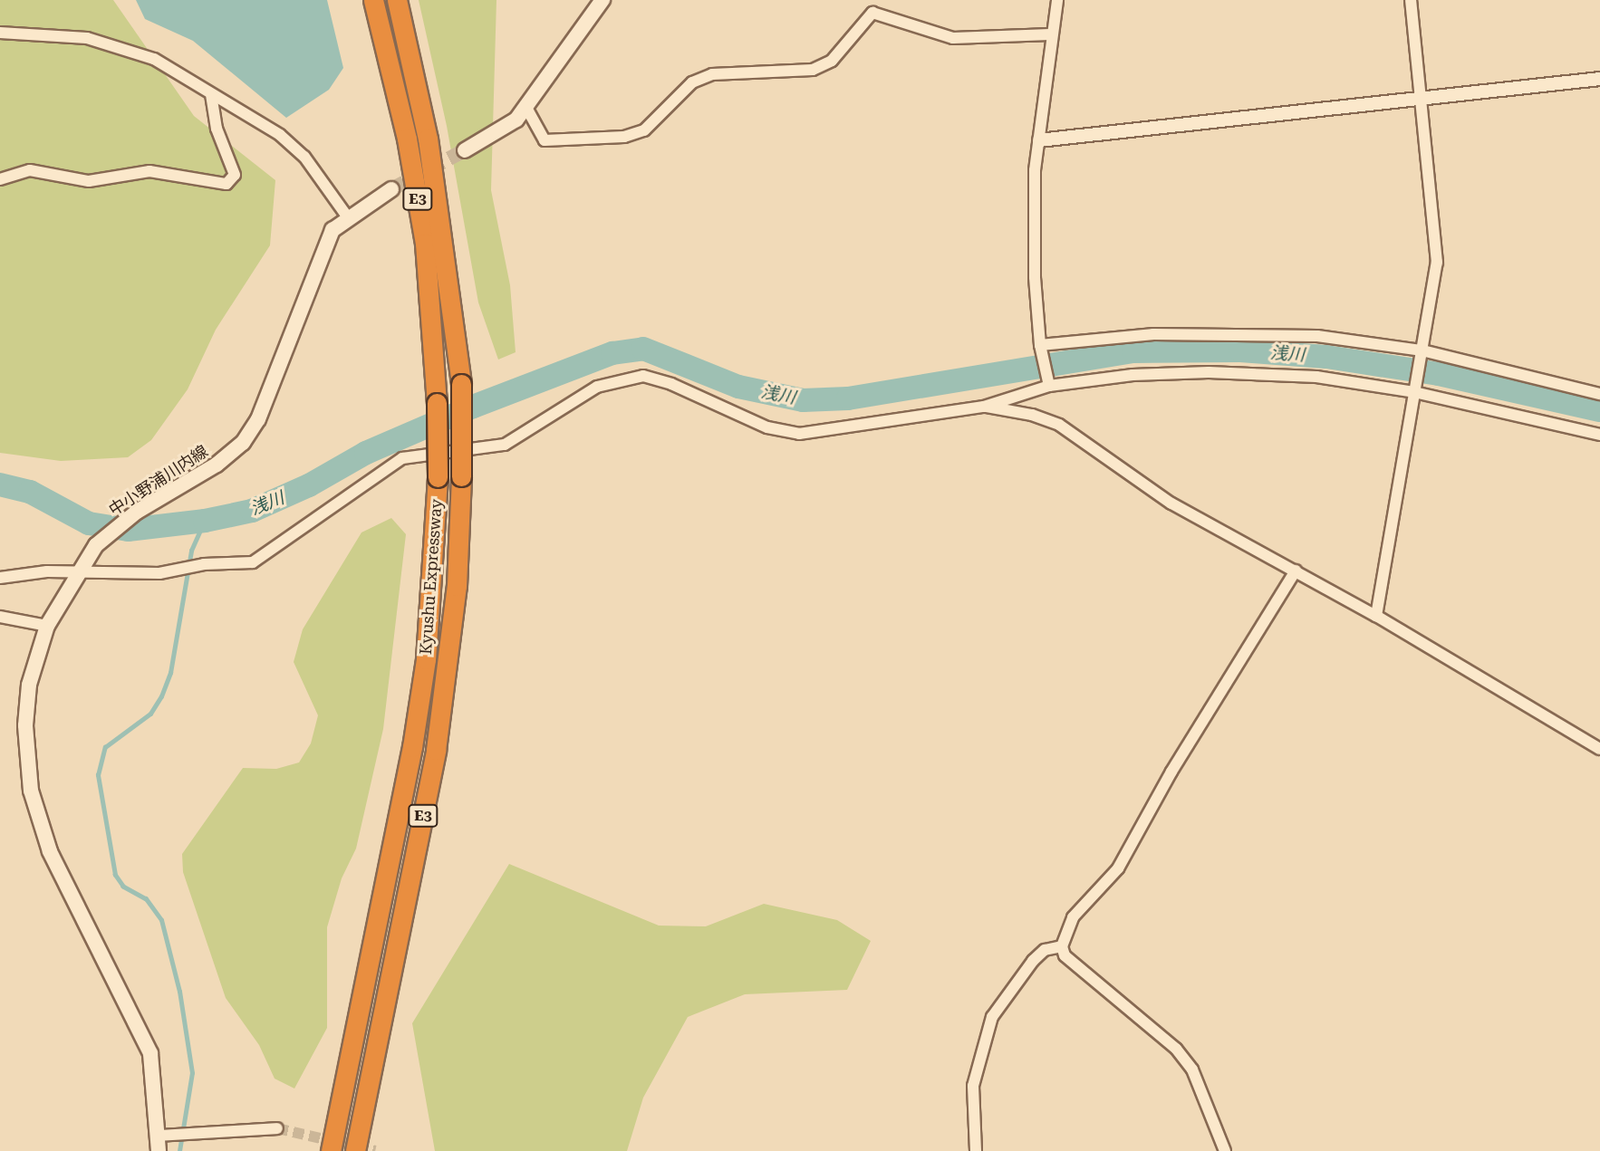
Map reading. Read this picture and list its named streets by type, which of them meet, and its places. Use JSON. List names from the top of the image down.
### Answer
{
  "streets": {
    "highway": ["E3", "Kyushu Expressway"],
    "main road": ["中小野浦川内線"]
  },
  "water": ["浅川"]
}
